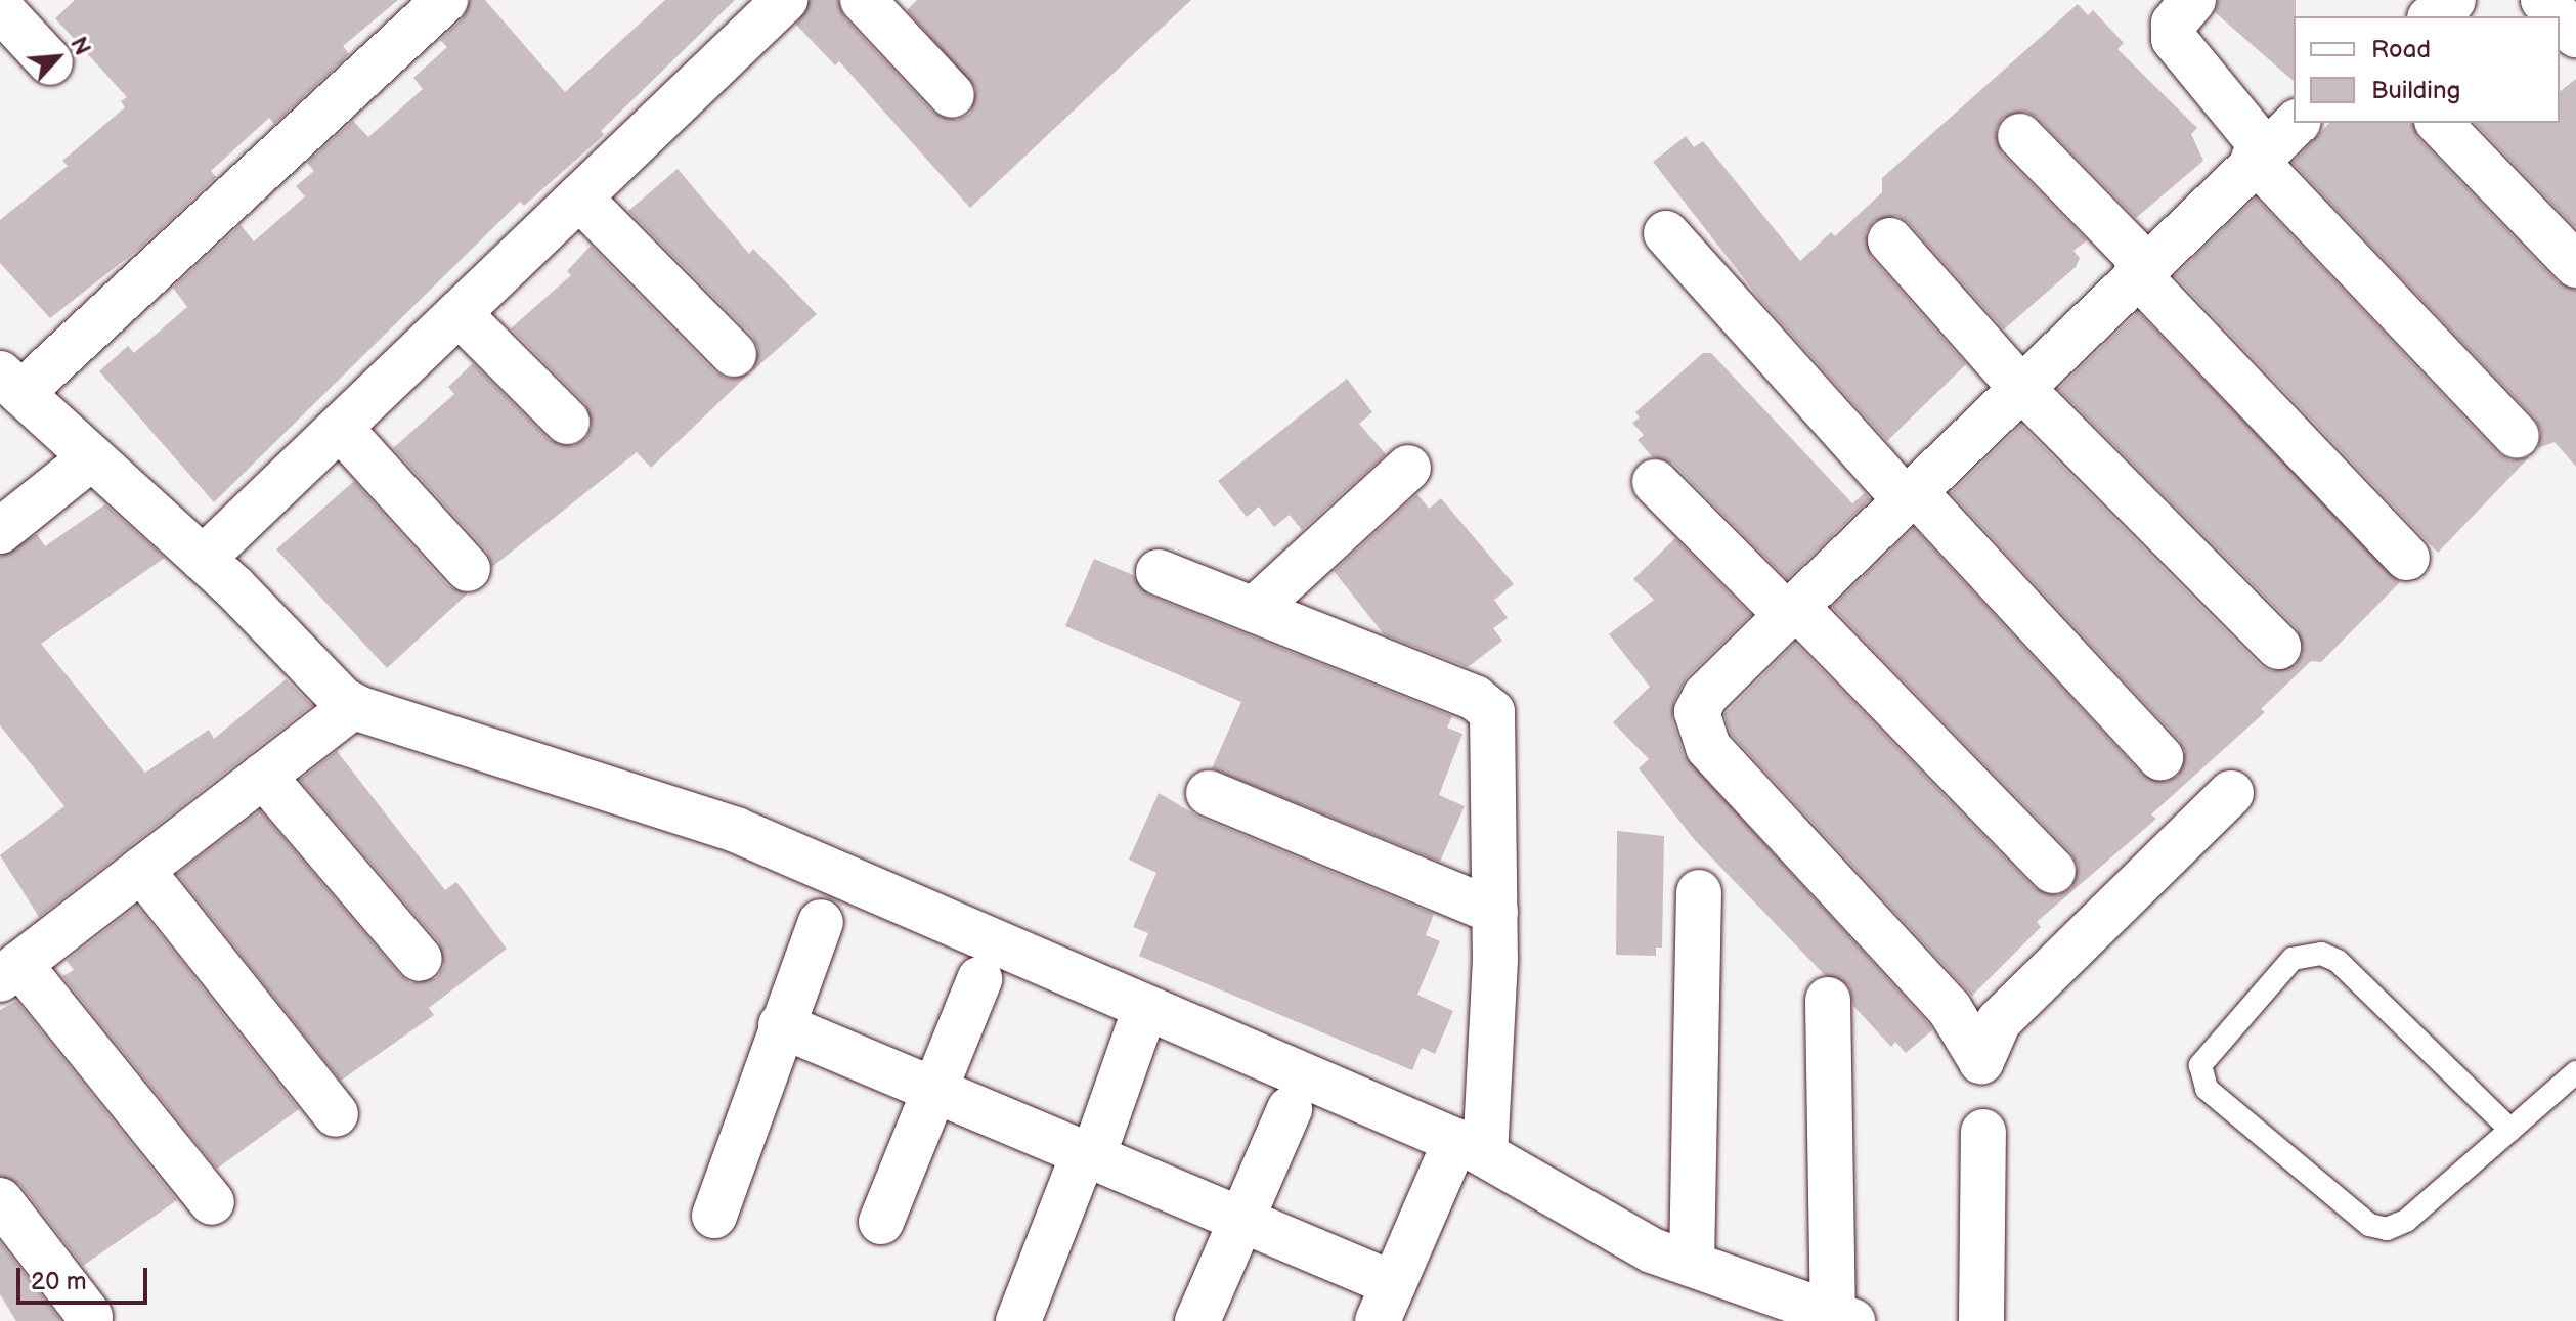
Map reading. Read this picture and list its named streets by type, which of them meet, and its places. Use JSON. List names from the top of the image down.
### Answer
{
  "legend": ["Road", "Building"],
  "scale_bar": "20 m",
  "north": "top right"
}
